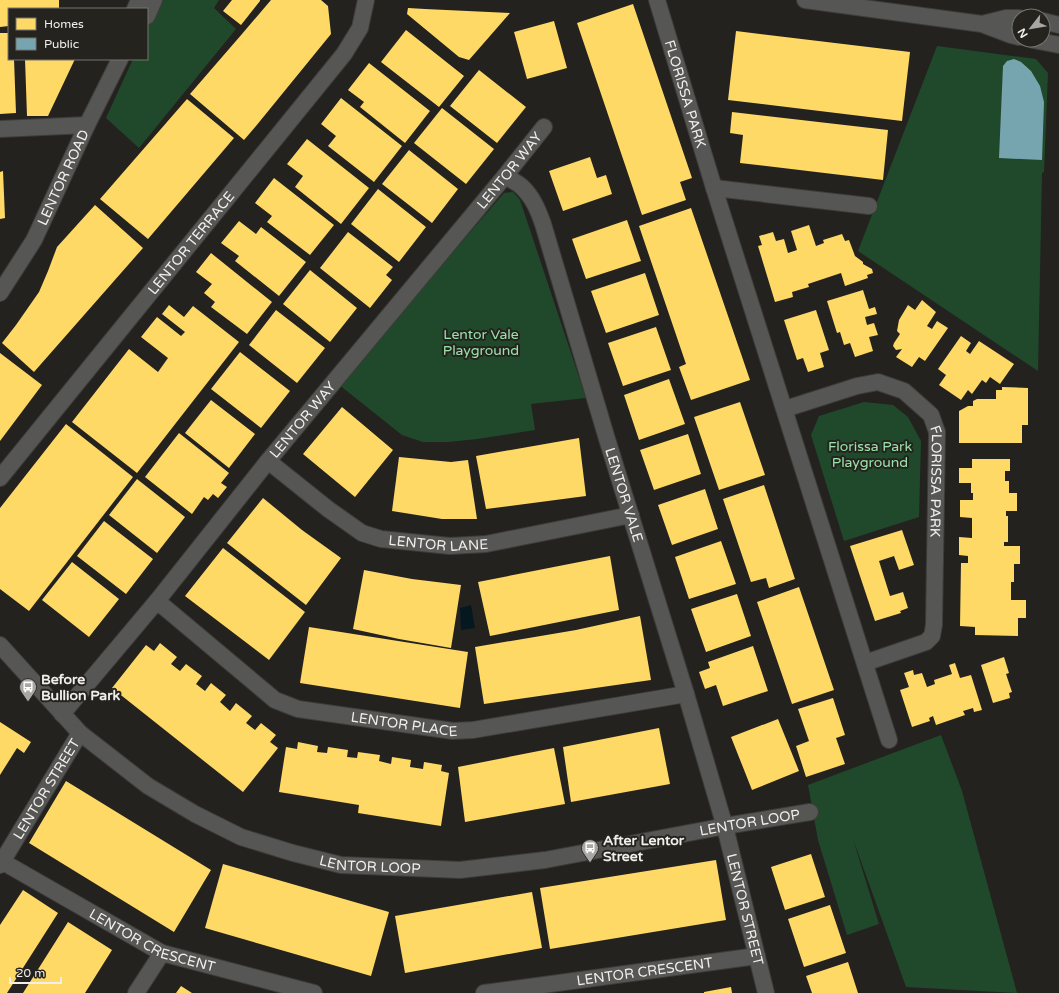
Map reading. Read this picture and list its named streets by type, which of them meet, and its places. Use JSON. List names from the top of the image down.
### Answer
{
  "streets": {
    "street": [
      "FLORISSA PARK",
      "LENTOR WAY",
      "LENTOR ROAD",
      "LENTOR TERRACE",
      "LENTOR VALE",
      "LENTOR LANE",
      "LENTOR PLACE",
      "LENTOR STREET",
      "LENTOR LOOP",
      "LENTOR CRESCENT"
    ]
  },
  "crossings": [
    ["LENTOR WAY", "LENTOR VALE"],
    ["LENTOR WAY", "LENTOR LANE"],
    ["LENTOR WAY", "LENTOR PLACE"],
    ["LENTOR WAY", "LENTOR LOOP"],
    ["LENTOR VALE", "LENTOR LANE"],
    ["LENTOR VALE", "LENTOR PLACE"],
    ["LENTOR VALE", "LENTOR STREET"],
    ["LENTOR VALE", "LENTOR LOOP"],
    ["LENTOR STREET", "LENTOR LOOP"],
    ["LENTOR STREET", "LENTOR CRESCENT"]
  ],
  "parks": ["Lentor Vale Playground", "Florissa Park Playground"],
  "places": {
    "bus stop": ["Before Bullion Park", "After Lentor Street"]
  },
  "legend": ["Homes", "Public"],
  "scale_bar": "20 m",
  "north": "bottom left"
}
